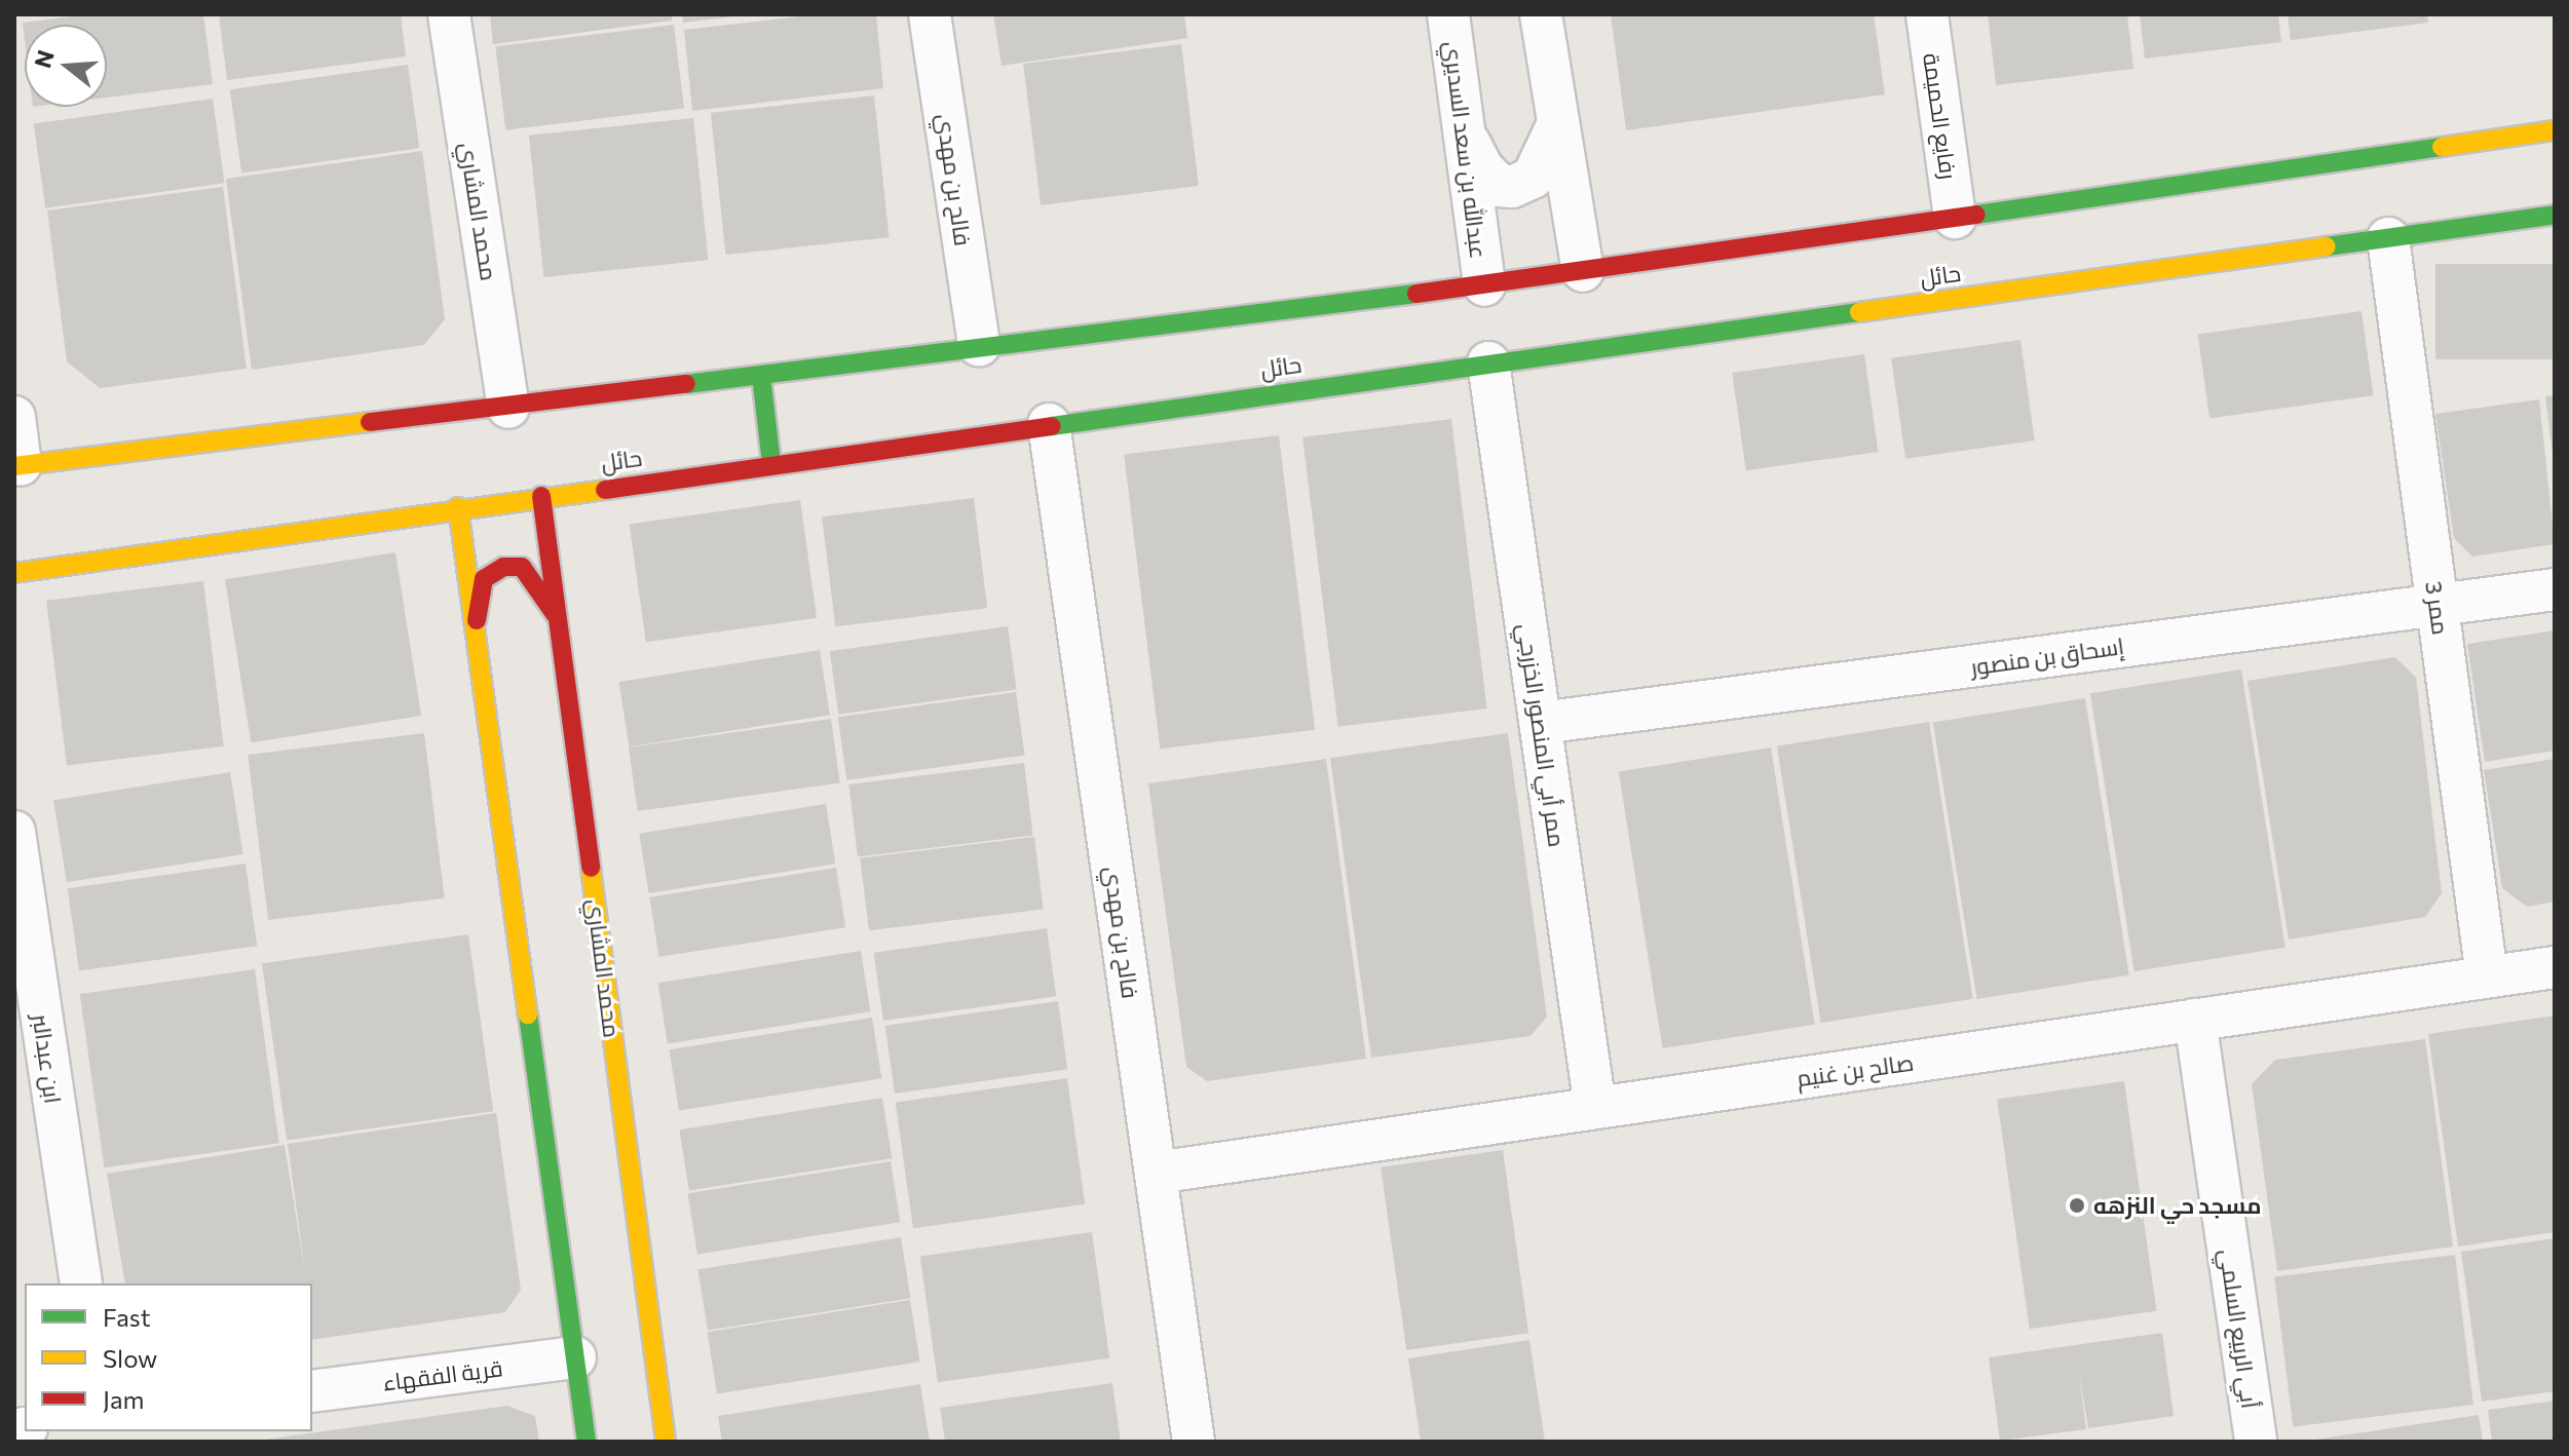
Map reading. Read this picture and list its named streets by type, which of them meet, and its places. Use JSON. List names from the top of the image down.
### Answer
{
  "streets": {
    "street": [
      "رفايع الحميمة",
      "عبدالله بن سعد السديري",
      "فالح بن مهدي",
      "محمد المشاري",
      "حائل",
      "ممر 3",
      "إسحاق بن منصور",
      "ممر أبي المنصور الخزرجي",
      "ابن عبدالبر",
      "صالح بن غنيم",
      "أبي الربيع السلمي",
      "قرية الفقهاء"
    ]
  },
  "crossings": [
    ["فالح بن مهدي", "حائل"],
    ["فالح بن مهدي", "صالح بن غنيم"],
    ["محمد المشاري", "حائل"],
    ["حائل", "ممر 3"],
    ["حائل", "ممر أبي المنصور الخزرجي"],
    ["ممر 3", "إسحاق بن منصور"],
    ["ممر 3", "صالح بن غنيم"],
    ["إسحاق بن منصور", "ممر أبي المنصور الخزرجي"],
    ["ممر أبي المنصور الخزرجي", "صالح بن غنيم"],
    ["صالح بن غنيم", "أبي الربيع السلمي"]
  ],
  "places": ["مسجد حي النزهه"],
  "legend": ["Fast", "Slow", "Jam"],
  "north": "left"
}
